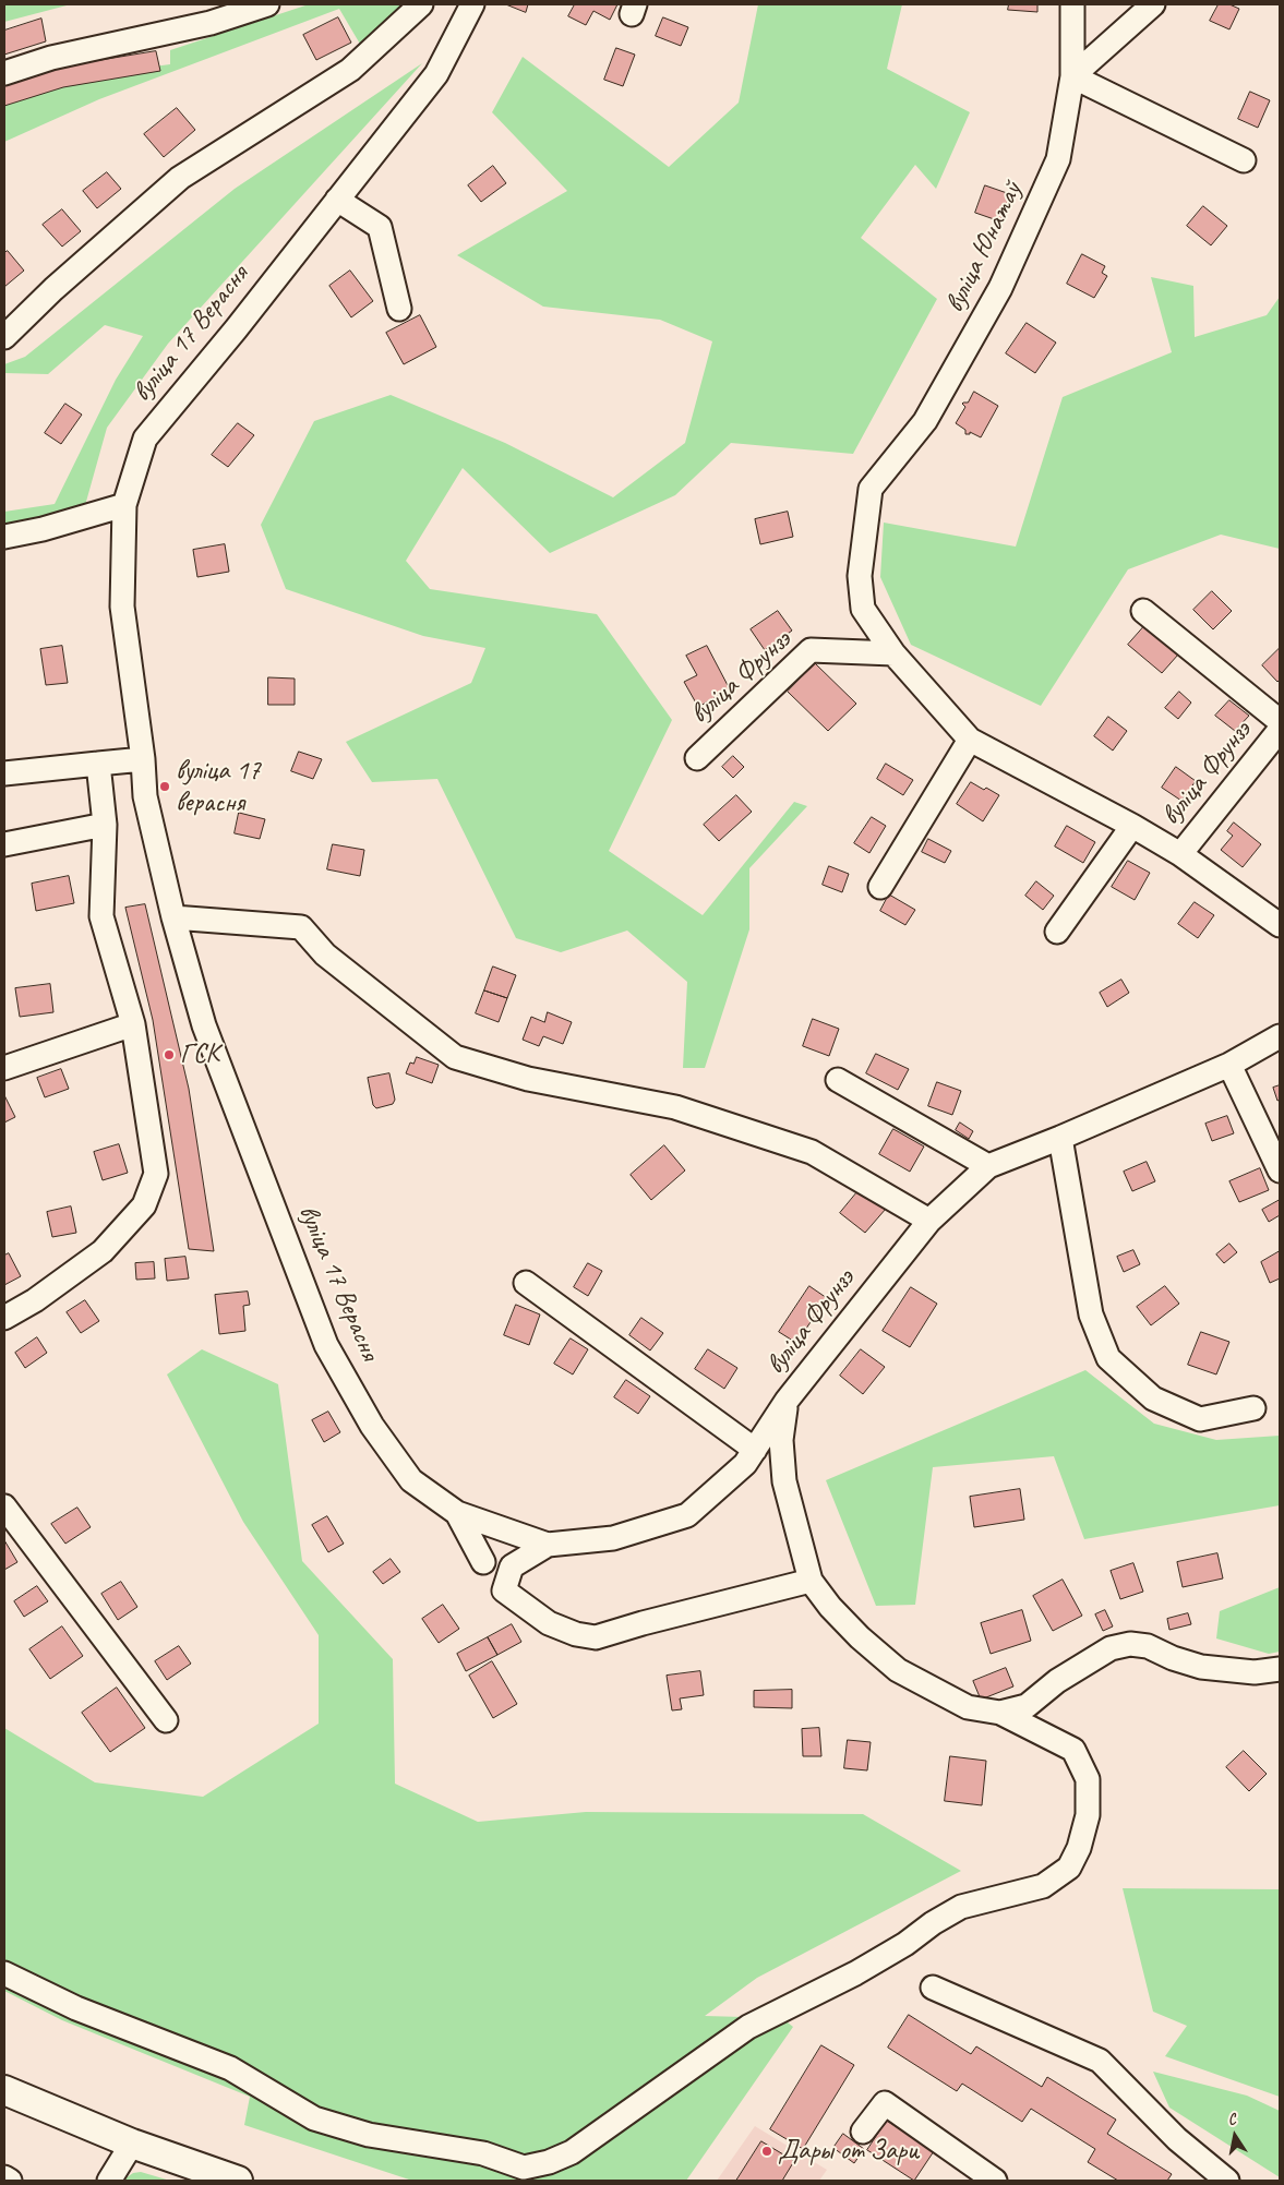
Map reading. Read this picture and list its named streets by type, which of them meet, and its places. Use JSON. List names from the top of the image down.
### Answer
{
  "streets": {
    "street": ["вуліца Юнатаў", "вуліца 17 Верасня", "вуліца Фрунзэ"]
  },
  "crossings": [
    ["вуліца Юнатаў", "вуліца Фрунзэ"],
    ["вуліца 17 Верасня", "вуліца Фрунзэ"]
  ],
  "places": ["вуліца 17 верасня", "ГСК", "Дары от Зари"],
  "north": "top"
}
